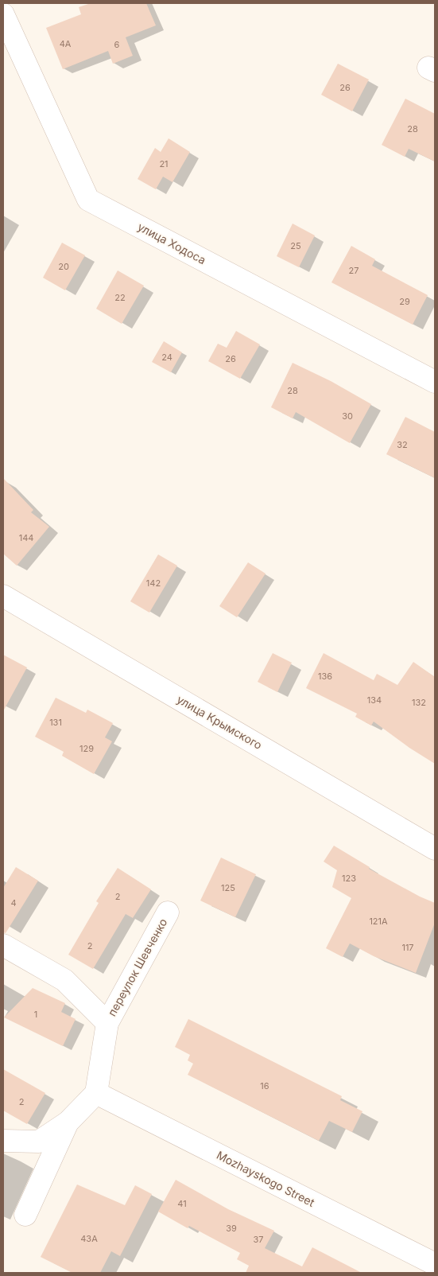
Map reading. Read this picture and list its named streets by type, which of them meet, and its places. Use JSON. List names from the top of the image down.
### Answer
{
  "streets": {
    "street": [
      "улица Ходоса",
      "улица Крымского",
      "переулок Шевченко",
      "Mozhayskogo Street"
    ]
  },
  "crossings": [
    ["переулок Шевченко", "Mozhayskogo Street"]
  ],
  "house_numbers": [
    "4А",
    "6",
    "26",
    "28",
    "21",
    "25",
    "20",
    "27",
    "22",
    "29",
    "24",
    "26",
    "28",
    "30",
    "32",
    "144",
    "142",
    "136",
    "134",
    "132",
    "131",
    "129",
    "123",
    "125",
    "2",
    "4",
    "121А",
    "2",
    "117",
    "1",
    "16",
    "2",
    "41",
    "39",
    "43А",
    "37"
  ]
}
